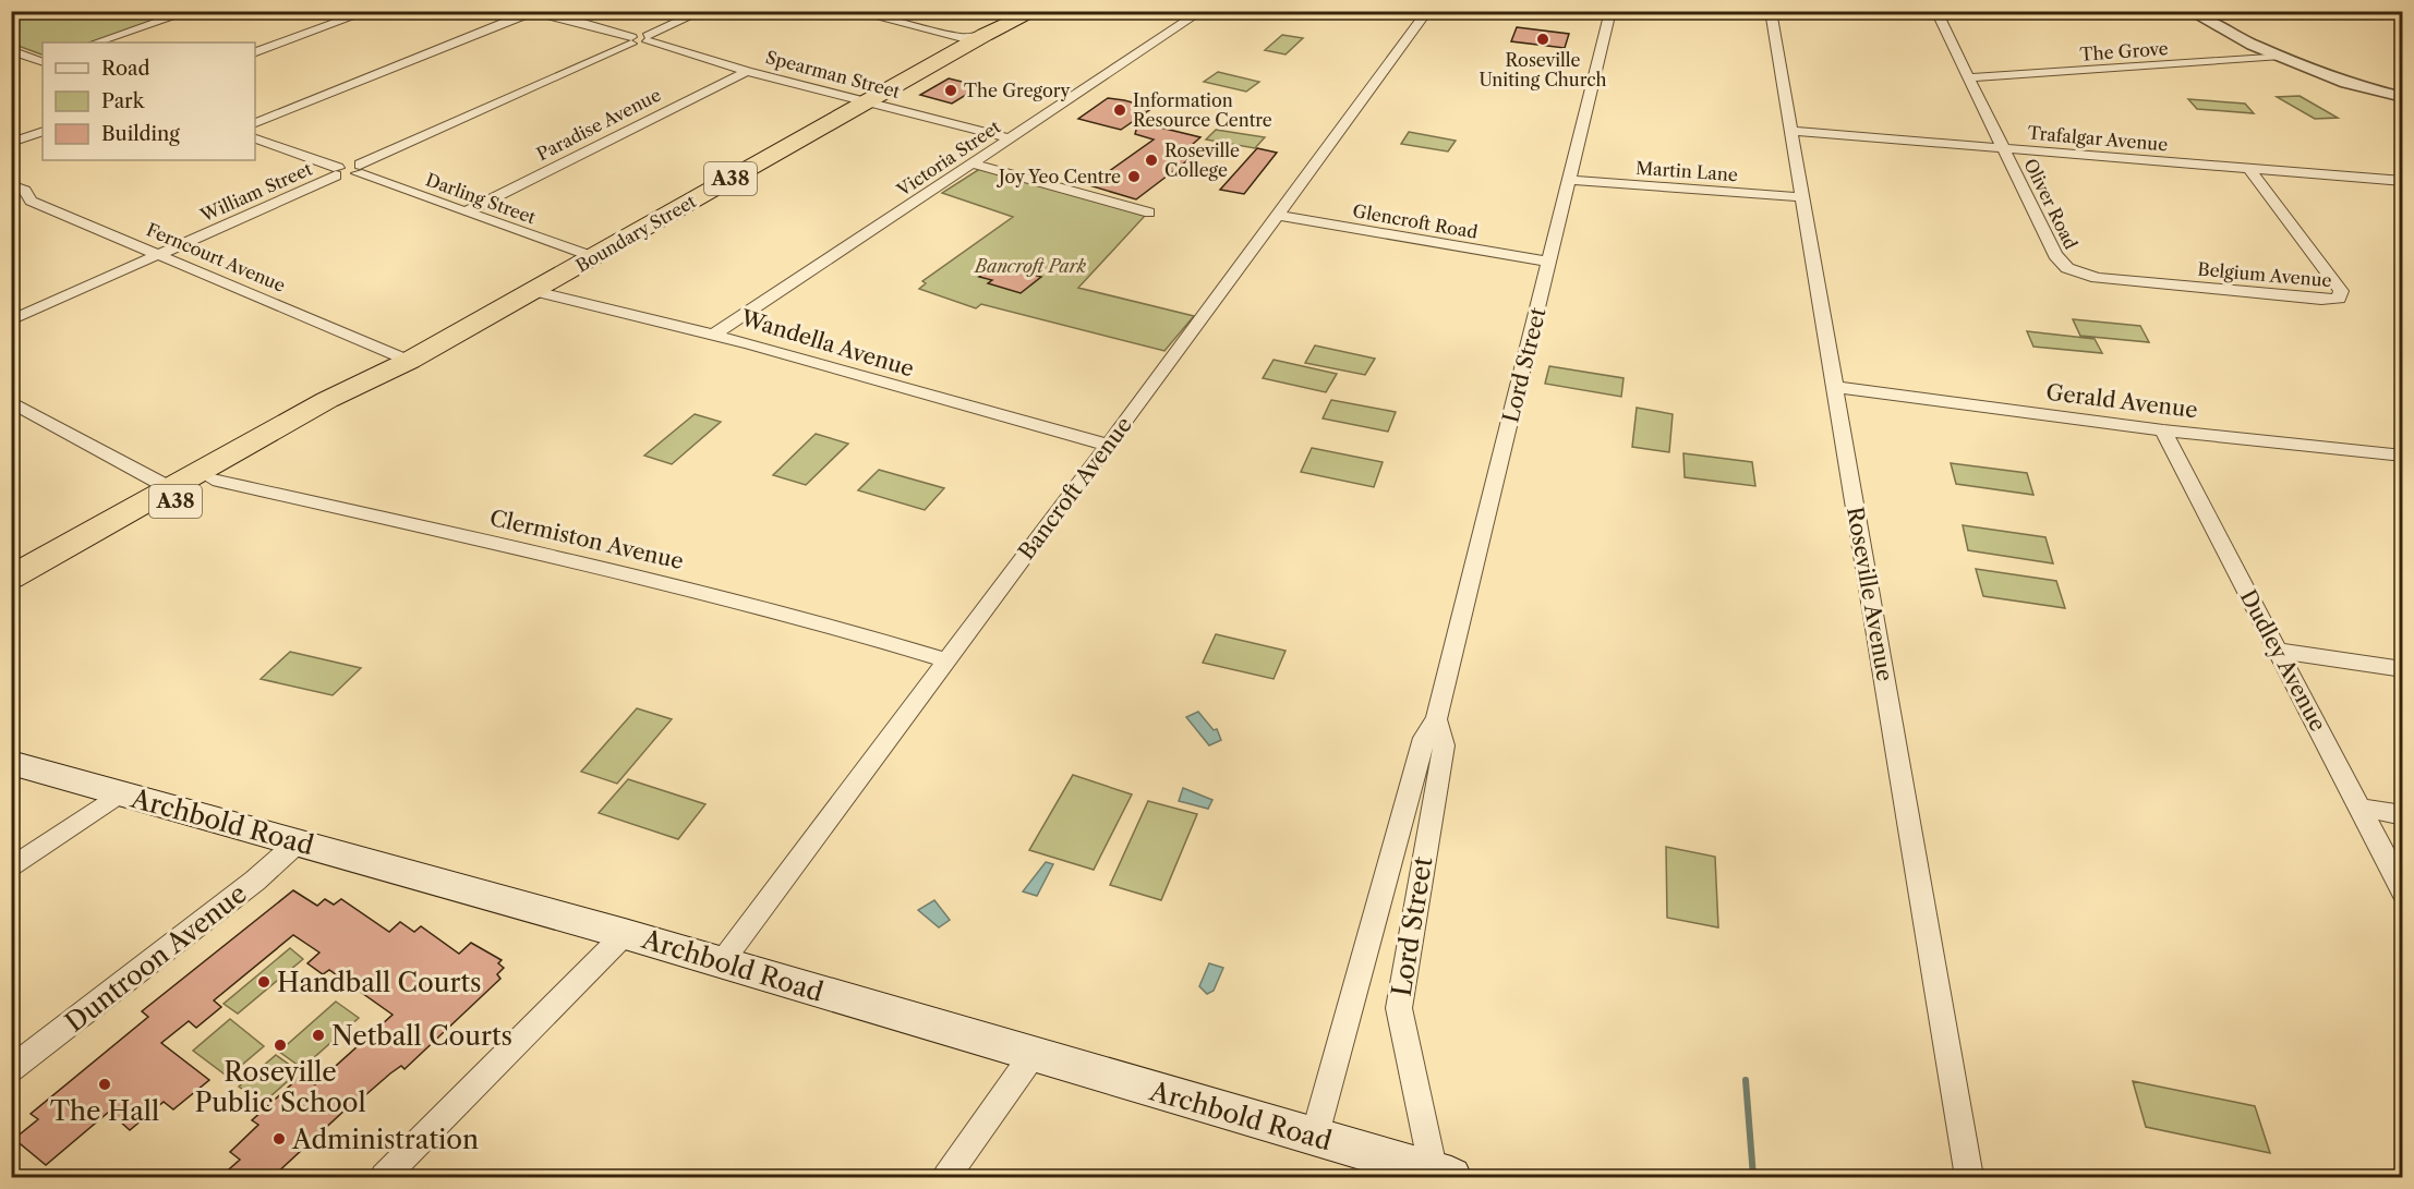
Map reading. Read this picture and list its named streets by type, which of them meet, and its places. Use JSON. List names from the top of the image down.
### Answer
{
  "streets": {
    "highway": ["A38", "Boundary Street"],
    "main road": ["Archbold Road"],
    "street": [
      "The Grove",
      "Spearman Street",
      "Paradise Avenue",
      "Trafalgar Avenue",
      "Victoria Street",
      "Martin Lane",
      "William Street",
      "Darling Street",
      "Oliver Road",
      "Glencroft Road",
      "Ferncourt Avenue",
      "Belgium Avenue",
      "Wandella Avenue",
      "Lord Street",
      "Gerald Avenue",
      "Bancroft Avenue",
      "Clermiston Avenue",
      "Roseville Avenue",
      "Dudley Avenue",
      "Duntroon Avenue"
    ]
  },
  "crossings": [
    ["The Grove", "Oliver Road"],
    ["Spearman Street", "Paradise Avenue"],
    ["Spearman Street", "Victoria Street"],
    ["Spearman Street", "Boundary Street"],
    ["Paradise Avenue", "Darling Street"],
    ["Trafalgar Avenue", "Oliver Road"],
    ["Trafalgar Avenue", "Belgium Avenue"],
    ["Trafalgar Avenue", "Roseville Avenue"],
    ["Victoria Street", "Wandella Avenue"],
    ["Martin Lane", "Lord Street"],
    ["Martin Lane", "Roseville Avenue"],
    ["William Street", "Ferncourt Avenue"],
    ["Darling Street", "Boundary Street"],
    ["Oliver Road", "Belgium Avenue"],
    ["Glencroft Road", "Lord Street"],
    ["Glencroft Road", "Bancroft Avenue"],
    ["Boundary Street", "Ferncourt Avenue"],
    ["Boundary Street", "Wandella Avenue"],
    ["Boundary Street", "Clermiston Avenue"],
    ["Wandella Avenue", "Bancroft Avenue"],
    ["Lord Street", "Archbold Road"],
    ["Gerald Avenue", "Roseville Avenue"],
    ["Gerald Avenue", "Dudley Avenue"],
    ["Bancroft Avenue", "Clermiston Avenue"],
    ["Bancroft Avenue", "Archbold Road"],
    ["Archbold Road", "Duntroon Avenue"]
  ],
  "parks": ["Bancroft Park"],
  "places": [
    "Roseville Uniting Church",
    "The Gregory",
    "Information Resource Centre",
    "Roseville College",
    "Joy Yeo Centre",
    "Handball Courts",
    "Netball Courts",
    "Roseville Public School",
    "The Hall",
    "Administration"
  ],
  "legend": ["Road", "Park", "Building"]
}
